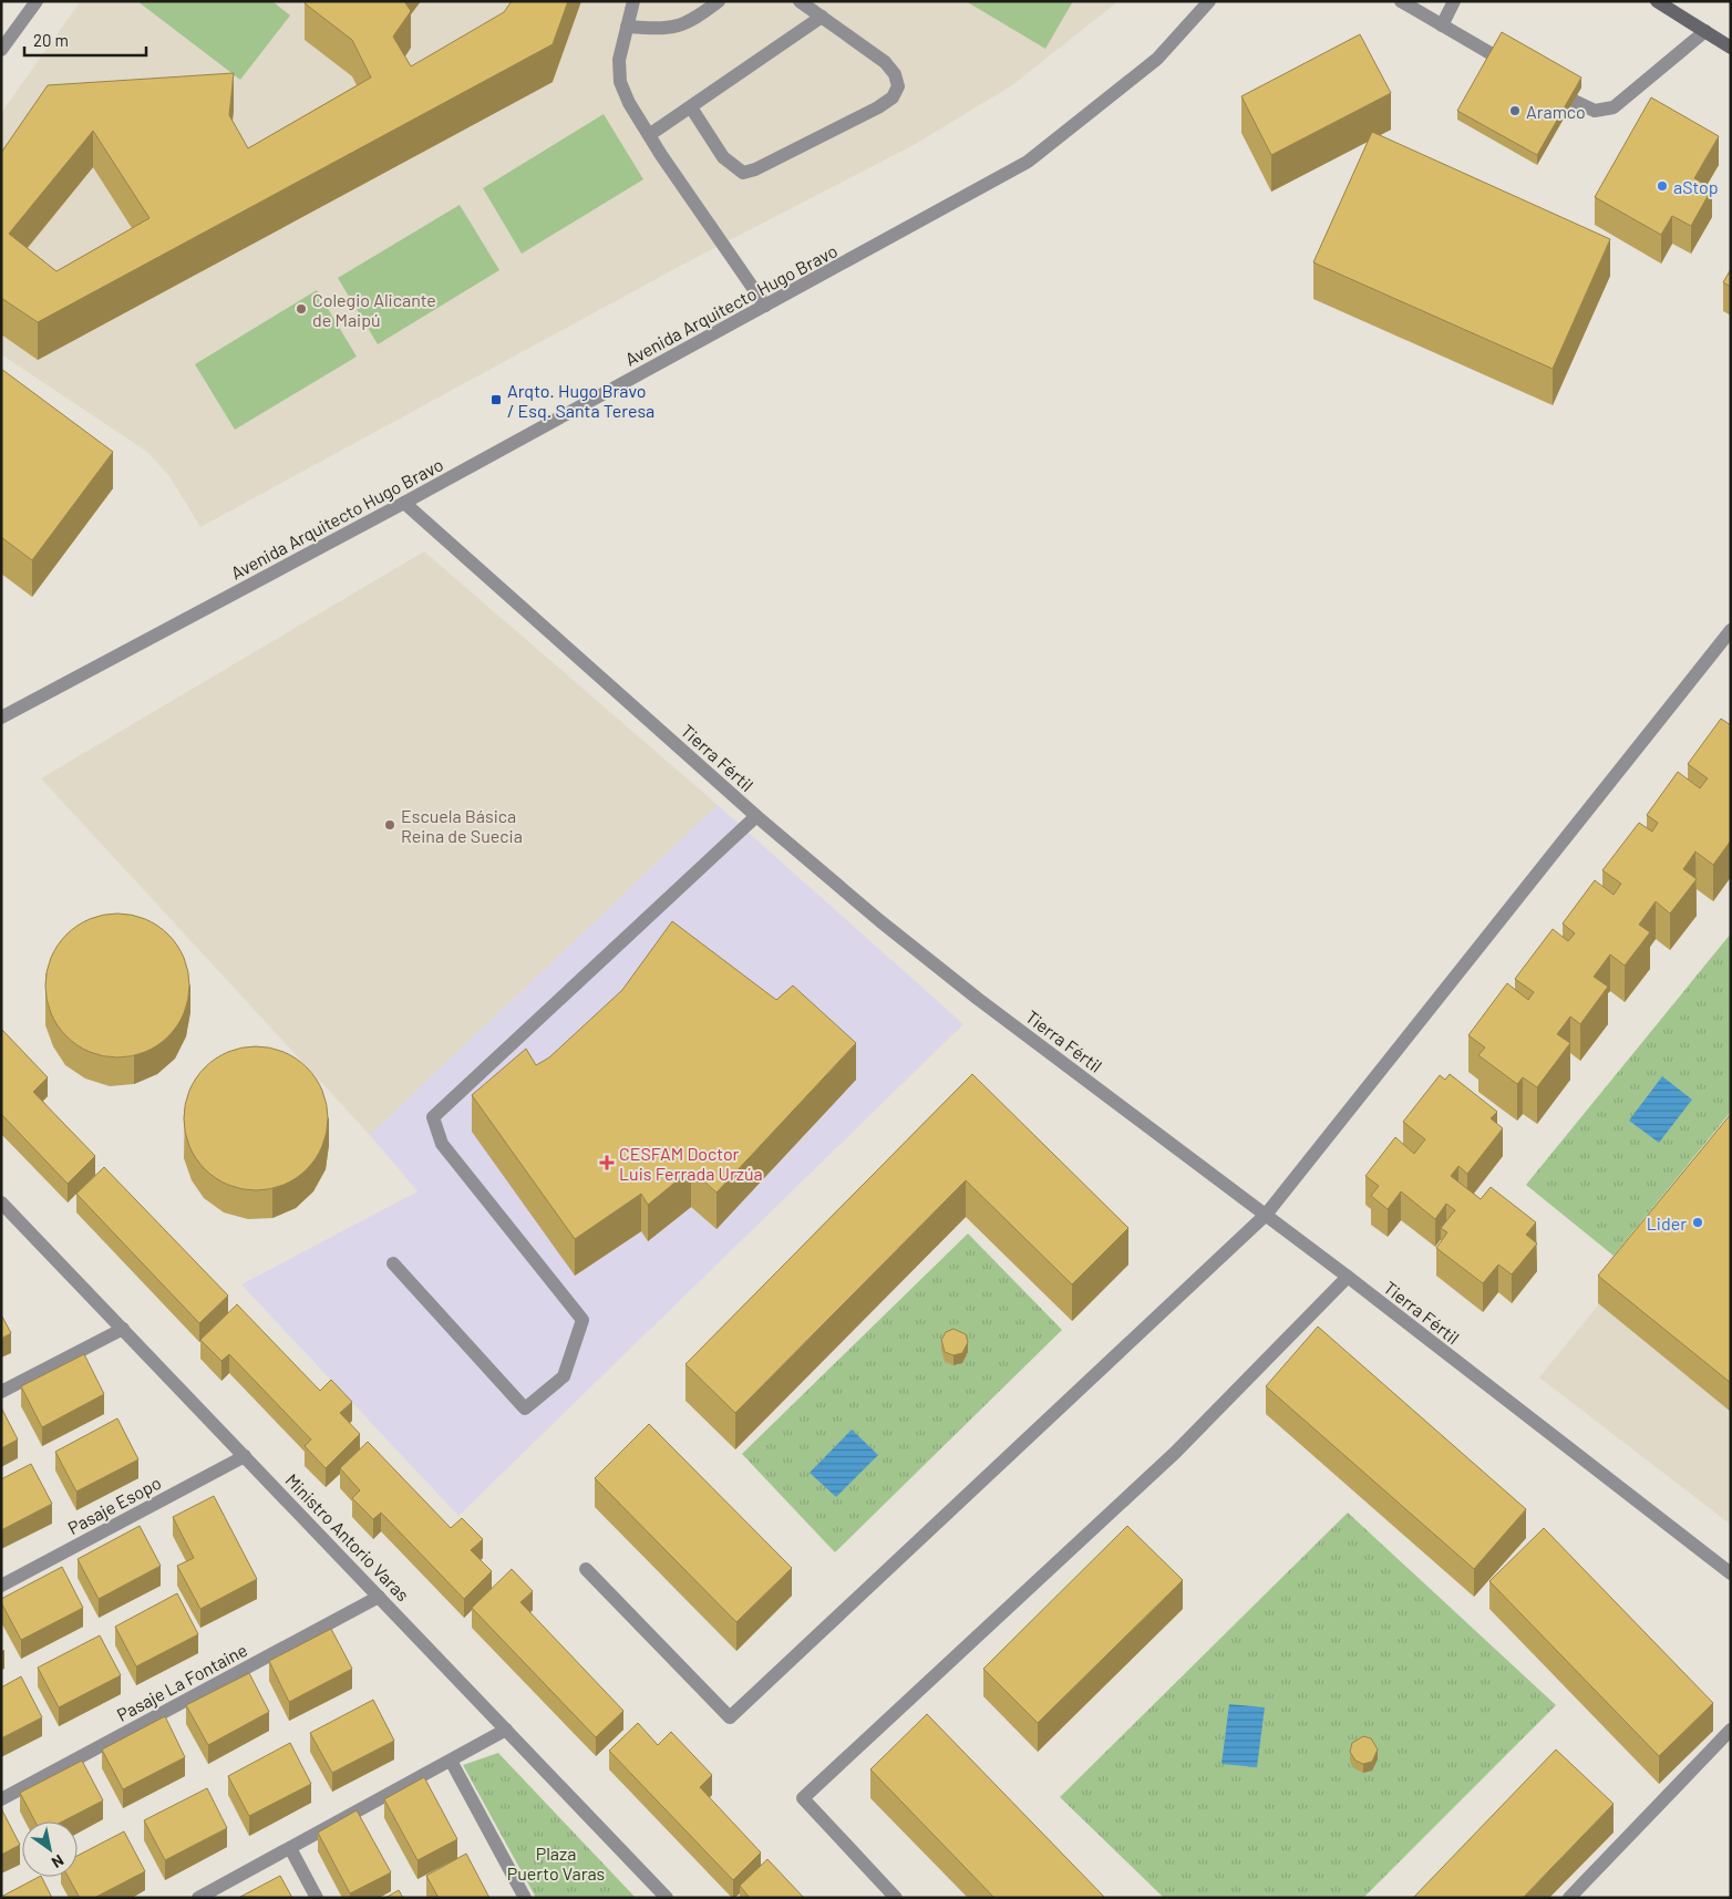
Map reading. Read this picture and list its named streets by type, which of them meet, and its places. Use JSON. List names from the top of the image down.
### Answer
{
  "streets": {
    "street": [
      "Avenida Arquitecto Hugo Bravo",
      "Tierra Fértil",
      "Pasaje Esopo",
      "Ministro Antorio Varas",
      "Pasaje La Fontaine"
    ]
  },
  "crossings": [
    ["Avenida Arquitecto Hugo Bravo", "Tierra Fértil"],
    ["Pasaje Esopo", "Ministro Antorio Varas"],
    ["Ministro Antorio Varas", "Pasaje La Fontaine"]
  ],
  "parks": ["Plaza Puerto Varas"],
  "places": {
    "other": [
      "Aramco",
      "aStop",
      "Colegio Alicante de Maipú",
      "Escuela Básica Reina de Suecia",
      "Lider"
    ],
    "transit": ["Arqto. Hugo Bravo / Esq. Santa Teresa"],
    "health": ["CESFAM Doctor Luis Ferrada Urzúa"]
  },
  "scale_bar": "20 m",
  "north": "bottom right"
}
